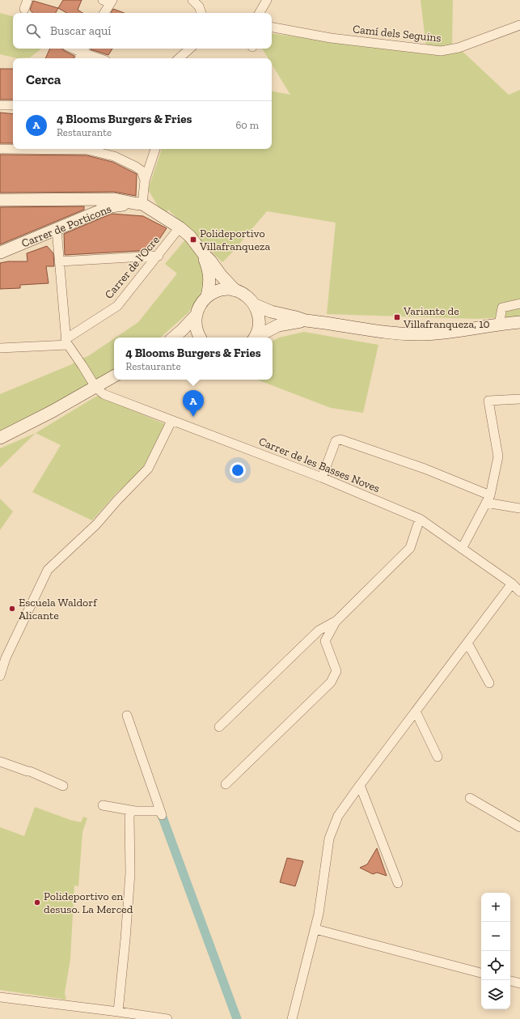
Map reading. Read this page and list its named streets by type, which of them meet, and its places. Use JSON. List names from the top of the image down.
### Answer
{
  "streets": {
    "main road": ["Carrer de Porticons"],
    "street": ["Camí dels Seguins", "Carrer de l'Ocre", "Carrer de les Basses Noves"]
  },
  "places": {
    "transit": ["Polideportivo Villafranqueza", "Variante de Villafranqueza, 10"],
    "other": ["Escuela Waldorf Alicante", "Polideportivo en desuso. La Merced"]
  },
  "page": {
    "search": "Buscar aquí",
    "heading": "Cerca",
    "list": [
      {
        "mark": "A",
        "name": "4 Blooms Burgers & Fries",
        "note": "Restaurante",
        "value": "60 m"
      }
    ],
    "popup": ["4 Blooms Burgers & Fries", "Restaurante"],
    "pins": "A",
    "map_buttons": ["+", "−"]
  }
}
